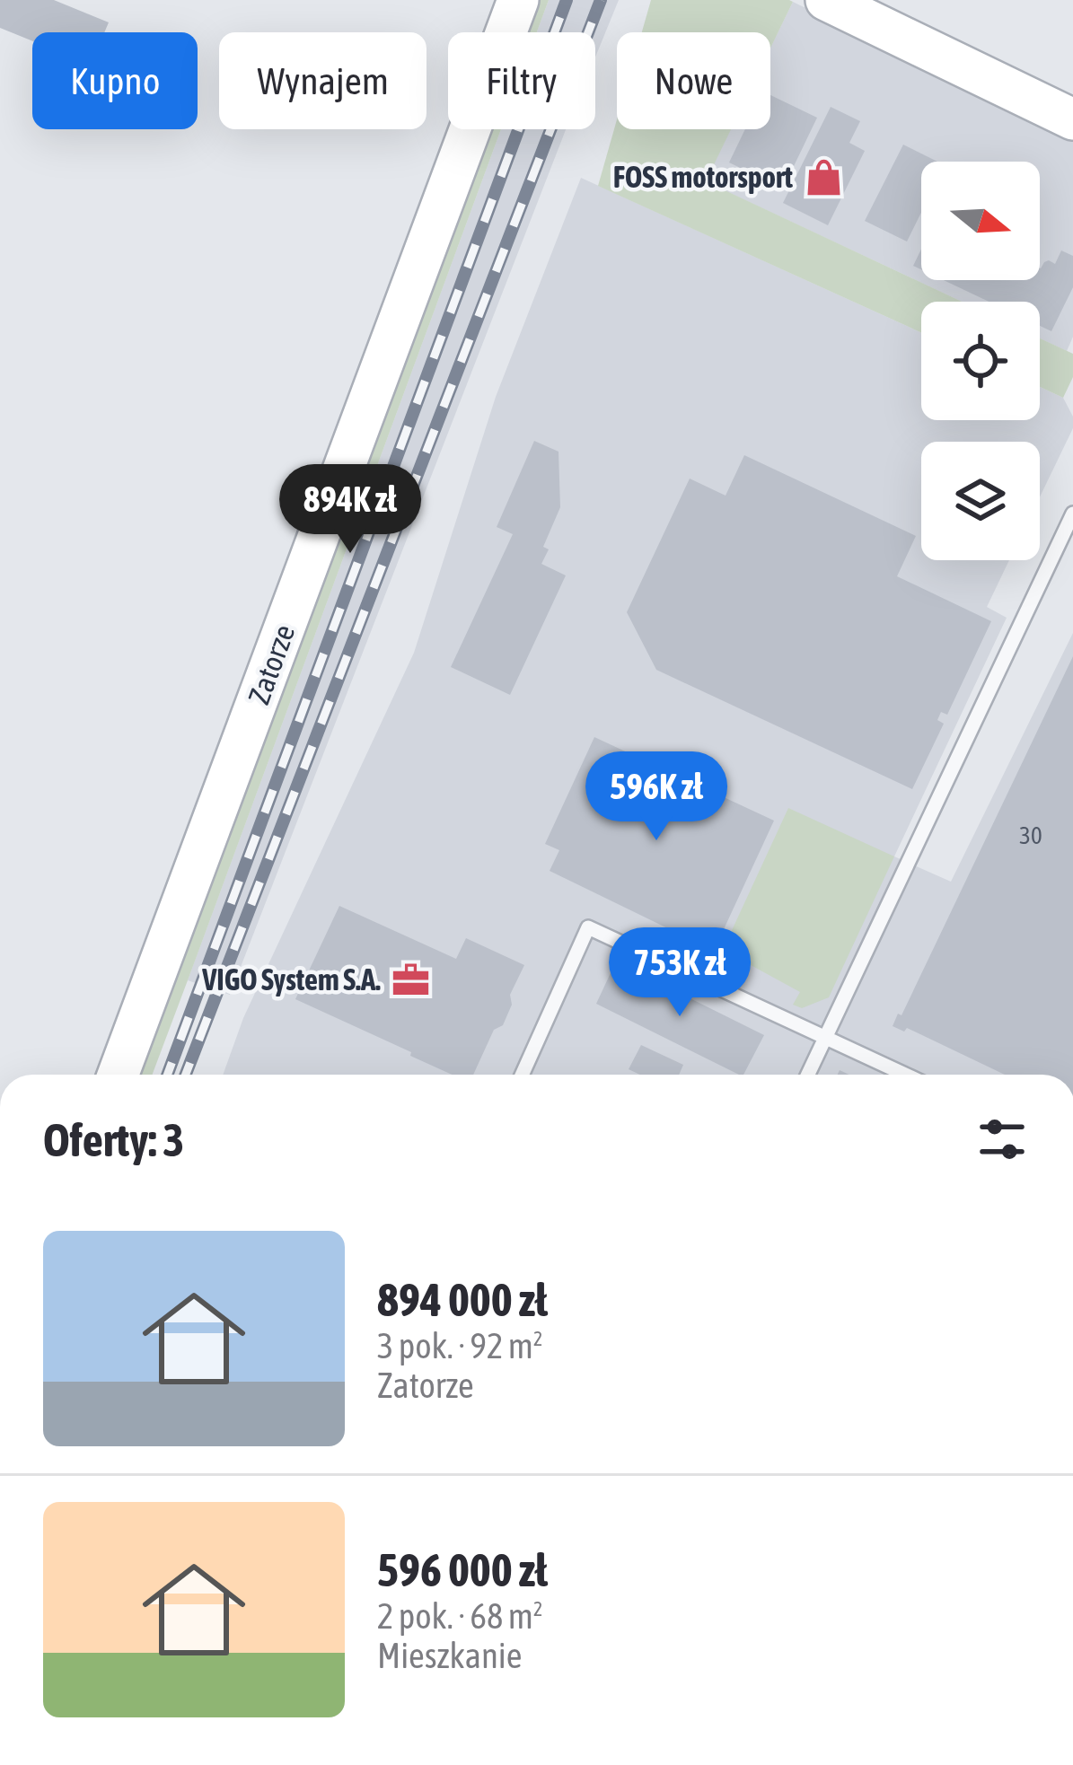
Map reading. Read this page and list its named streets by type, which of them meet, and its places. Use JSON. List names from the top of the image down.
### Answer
{
  "streets": {
    "street": ["Zatorze"]
  },
  "places": {
    "shop": ["FOSS motorsport"],
    "office": ["VIGO System S.A."]
  },
  "house_numbers": ["30"],
  "north": "right",
  "page": {
    "chip": [
      "Kupno",
      "Wynajem",
      "Filtry",
      "Nowe"
    ],
    "price": ["894K zł", "596K zł", "753K zł"],
    "heading": "Oferty: 3",
    "list": [
      {
        "name": "894 000 zł",
        "note": "3 pok. · 92 m² · Zatorze"
      },
      {
        "name": "596 000 zł",
        "note": "2 pok. · 68 m² · Mieszkanie"
      }
    ]
  }
}
